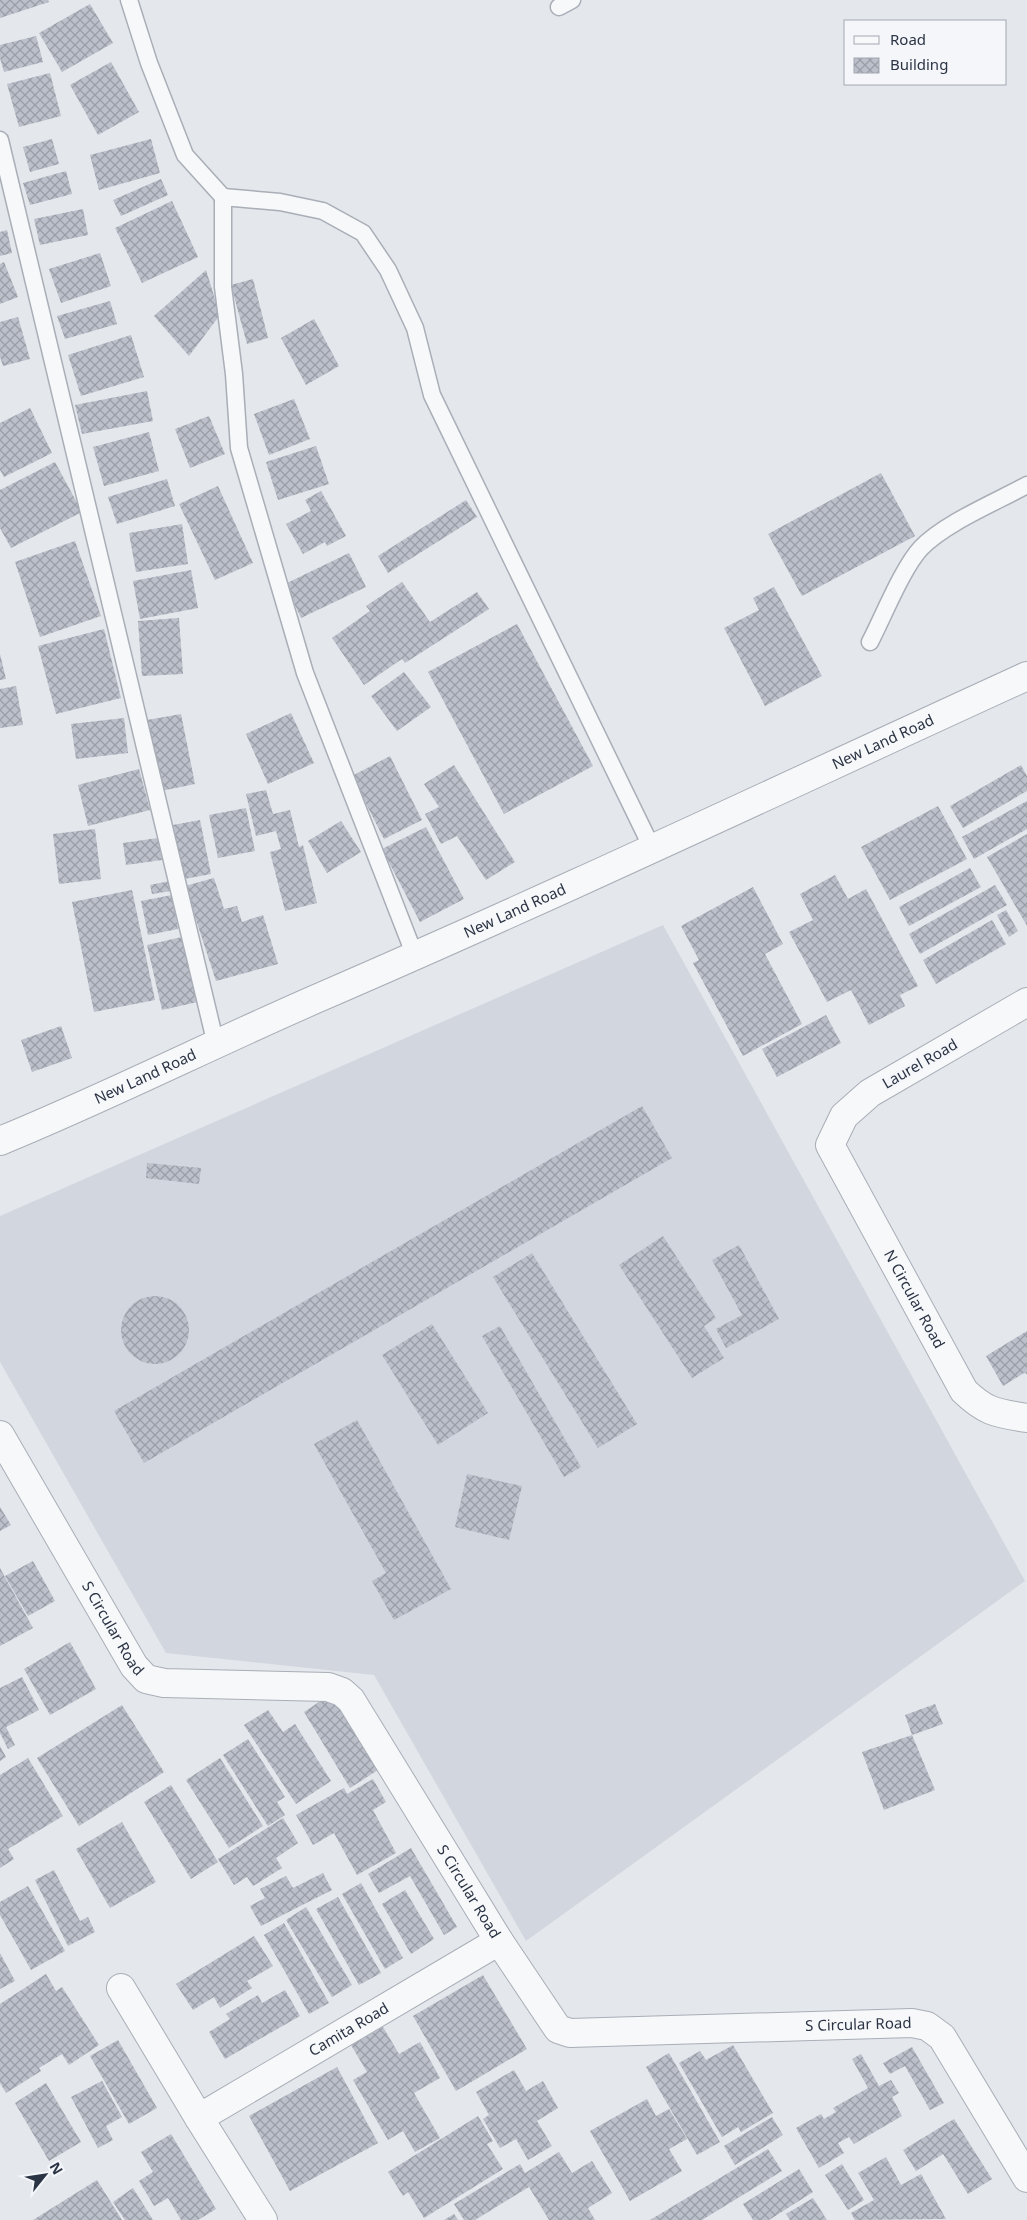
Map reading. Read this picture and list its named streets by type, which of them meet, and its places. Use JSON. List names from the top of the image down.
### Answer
{
  "streets": {
    "street": [
      "New Land Road",
      "Laurel Road",
      "N Circular Road",
      "S Circular Road",
      "Camita Road"
    ]
  },
  "crossings": [
    ["Laurel Road", "N Circular Road"],
    ["S Circular Road", "Camita Road"]
  ],
  "legend": ["Road", "Building"],
  "north": "top right"
}
